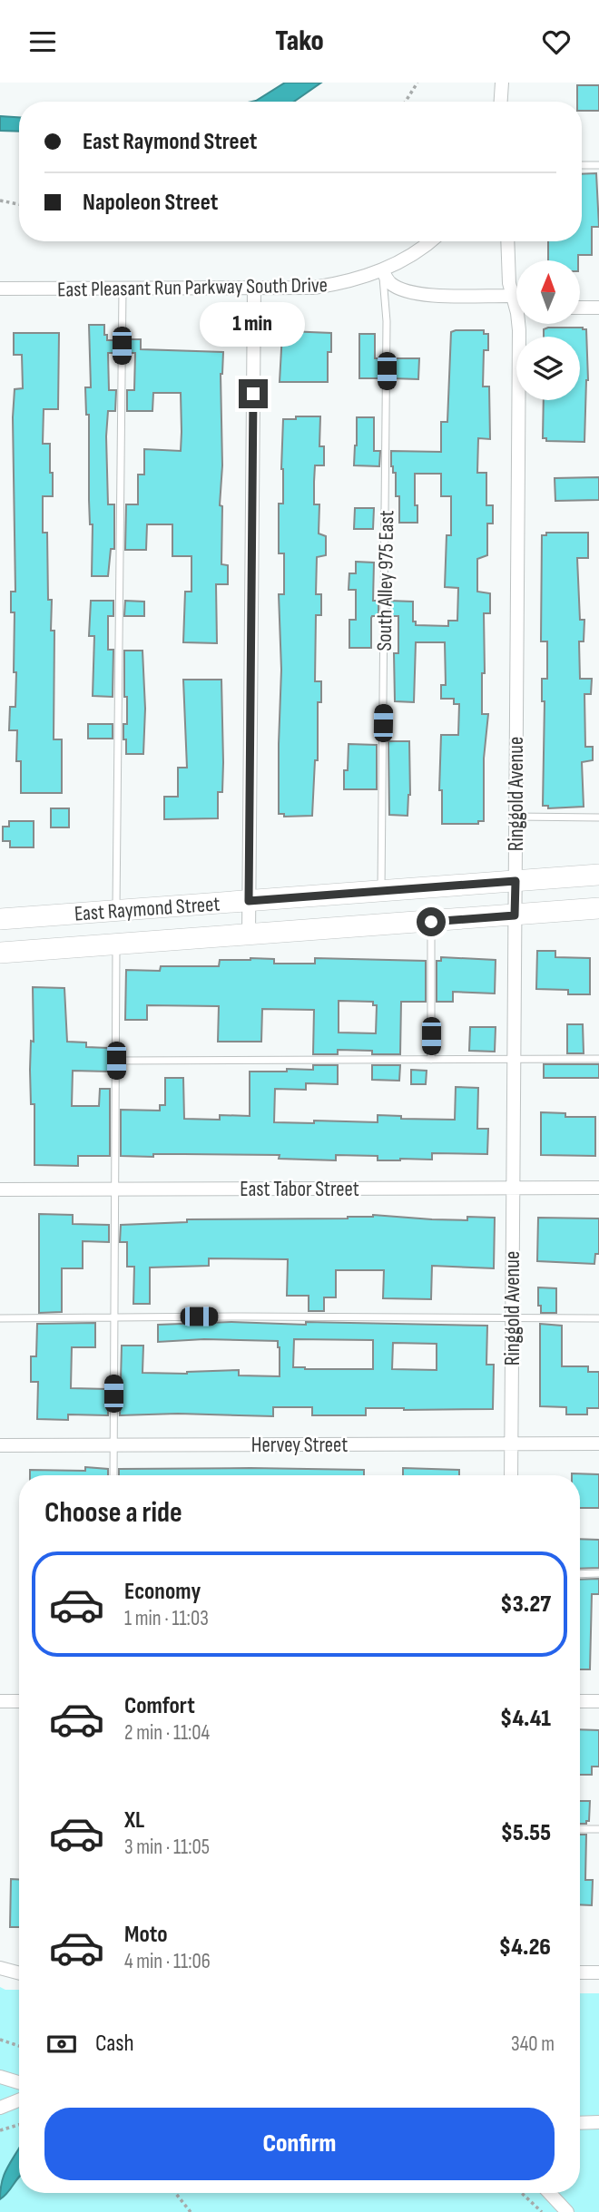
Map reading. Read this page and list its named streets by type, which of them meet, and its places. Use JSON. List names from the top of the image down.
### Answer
{
  "streets": {
    "main road": ["East Raymond Street"],
    "street": [
      "East Pleasant Run Parkway South Drive",
      "Ringgold Avenue",
      "East Tabor Street",
      "Hervey Street"
    ],
    "lane": ["South Alley 975 East"]
  },
  "crossings": [
    ["East Pleasant Run Parkway South Drive", "South Alley 975 East"],
    ["South Alley 975 East", "East Raymond Street"],
    ["Ringgold Avenue", "East Raymond Street"],
    ["Ringgold Avenue", "East Tabor Street"],
    ["Ringgold Avenue", "Hervey Street"]
  ],
  "north": "top",
  "page": {
    "header": "Tako",
    "banner": ["East Raymond Street", "Napoleon Street"],
    "bubble": "1 min",
    "heading": "Choose a ride",
    "list": [
      {
        "name": "Economy",
        "note": "1 min · 11:03",
        "value": "$3.27"
      },
      {
        "name": "Comfort",
        "note": "2 min · 11:04",
        "value": "$4.41"
      },
      {
        "name": "XL",
        "note": "3 min · 11:05",
        "value": "$5.55"
      },
      {
        "name": "Moto",
        "note": "4 min · 11:06",
        "value": "$4.26"
      }
    ],
    "pay": ["Cash", "340 m"],
    "buttons": "Confirm"
  }
}
